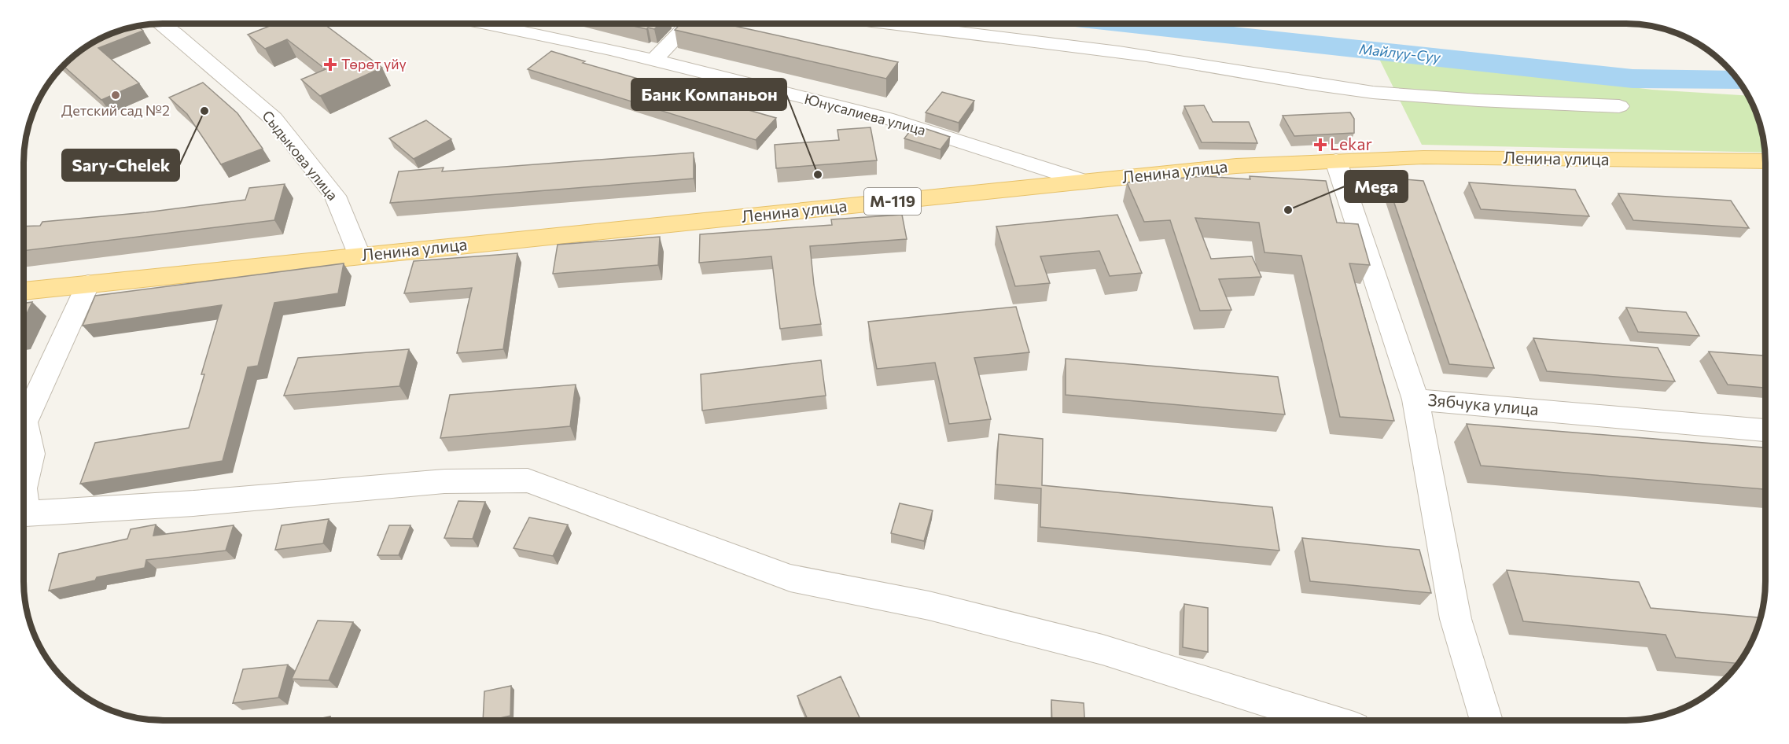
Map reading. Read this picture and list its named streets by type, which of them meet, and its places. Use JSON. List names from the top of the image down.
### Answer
{
  "streets": {
    "main road": ["Ленина улица", "М-119"],
    "street": ["Юнусалиева улица", "Сыдыкова улица", "Зябчука улица"]
  },
  "crossings": [
    ["Юнусалиева улица", "Ленина улица"],
    ["Сыдыкова улица", "Ленина улица"],
    ["Ленина улица", "Зябчука улица"]
  ],
  "water": ["Майлуу-Суу"],
  "places": {
    "health": ["Төрөт үйү", "Lekar"],
    "other": [
      "Детский сад №2",
      "Sary-Chelek",
      "Банк Компаньон",
      "Mega"
    ]
  }
}
